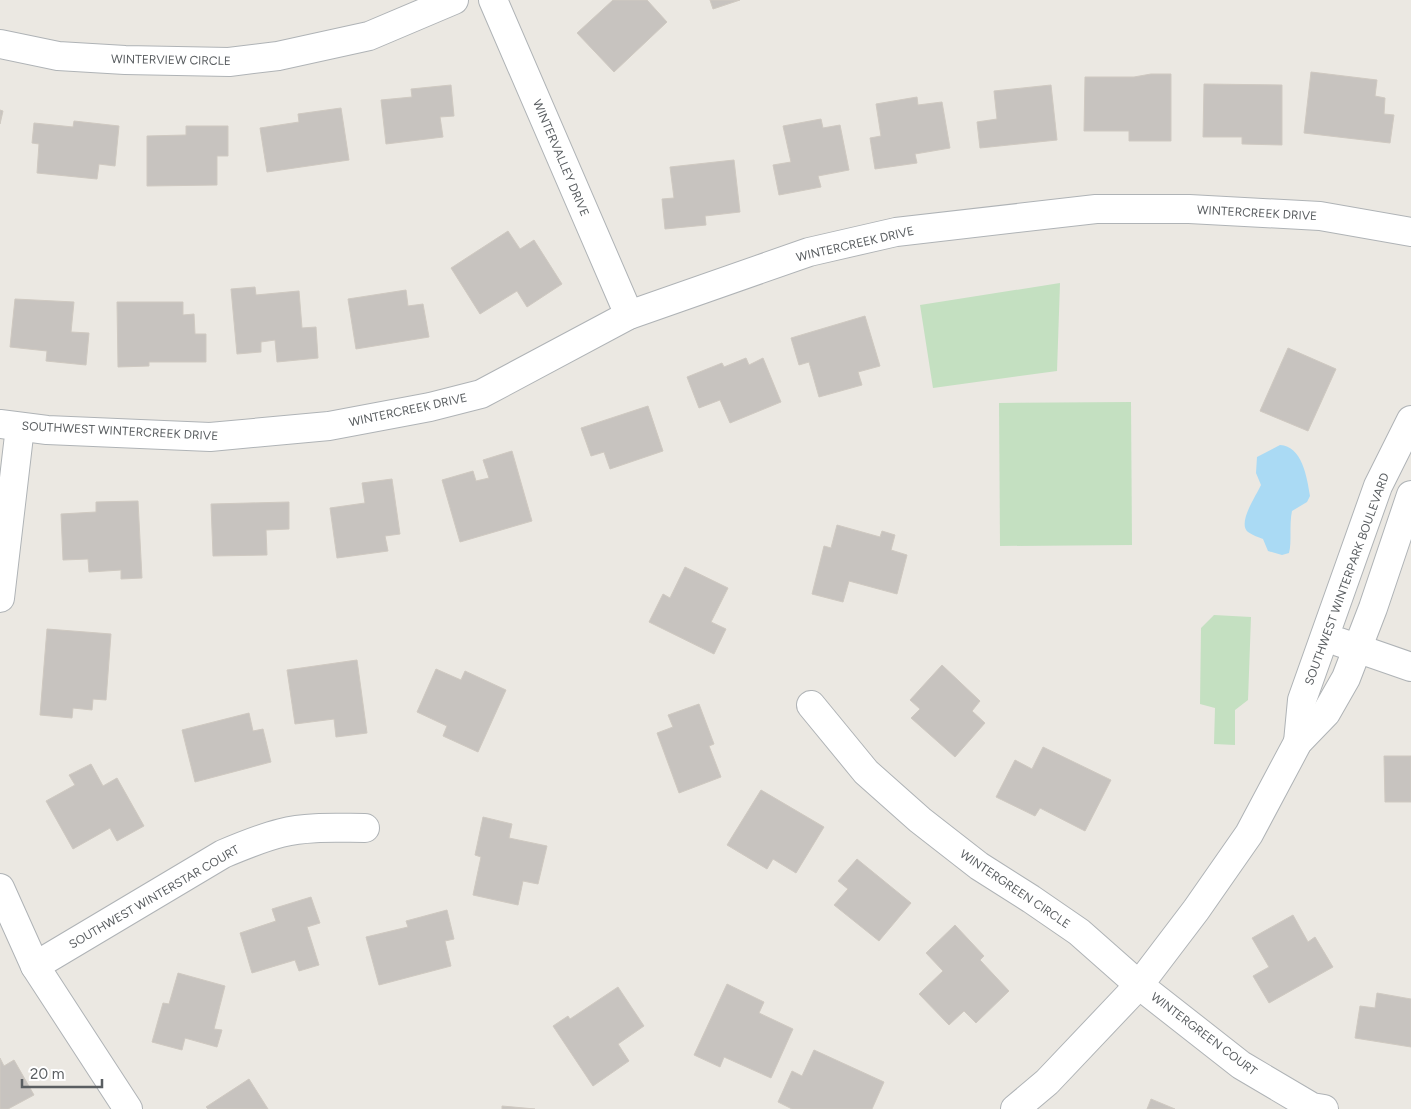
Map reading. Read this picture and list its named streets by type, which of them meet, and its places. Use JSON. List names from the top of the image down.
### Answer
{
  "streets": {
    "street": [
      "WINTERVIEW CIRCLE",
      "WINTERVALLEY DRIVE",
      "WINTERCREEK DRIVE",
      "SOUTHWEST WINTERCREEK DRIVE",
      "SOUTHWEST WINTERPARK BOULEVARD",
      "WINTERGREEN CIRCLE",
      "SOUTHWEST WINTERSTAR COURT",
      "WINTERGREEN COURT"
    ]
  },
  "crossings": [
    ["WINTERVALLEY DRIVE", "WINTERCREEK DRIVE"],
    ["WINTERCREEK DRIVE", "SOUTHWEST WINTERCREEK DRIVE"],
    ["SOUTHWEST WINTERPARK BOULEVARD", "WINTERGREEN CIRCLE"],
    ["SOUTHWEST WINTERPARK BOULEVARD", "WINTERGREEN COURT"],
    ["WINTERGREEN CIRCLE", "WINTERGREEN COURT"]
  ],
  "scale_bar": "20 m"
}
